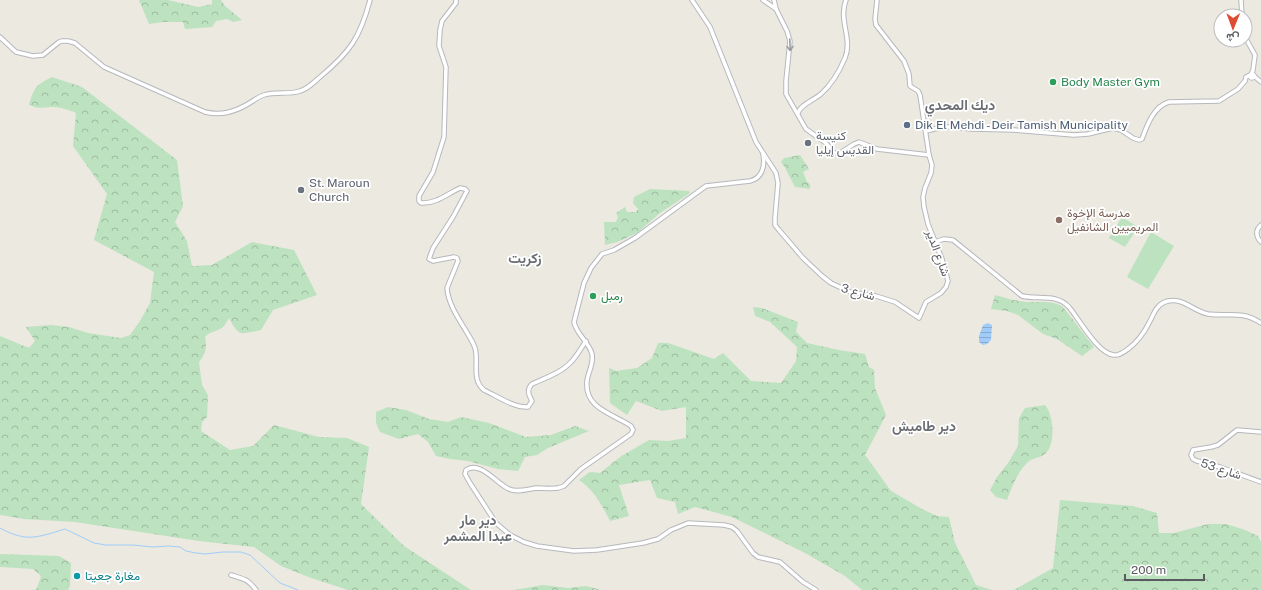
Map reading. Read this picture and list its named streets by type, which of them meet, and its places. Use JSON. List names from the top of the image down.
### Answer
{
  "streets": {
    "street": ["شارع الدير", "شارع 3", "شارع 53"]
  },
  "crossings": [
    ["شارع الدير", "شارع 3"]
  ],
  "districts": [
    "ديك المحدي",
    "زكريت",
    "دير طاميش",
    "دير مار عبدا المشمر"
  ],
  "places": [
    "Body Master Gym",
    "Dik El Mehdi - Deir Tamish Municipality",
    "كنيسة القديس إيليا",
    "St. Maroun Church",
    "مدرسة الإخوة المريميين الشانفيل",
    "رمبل",
    "مغارة جعيتا"
  ],
  "scale_bar": "200 m",
  "north": "bottom"
}
